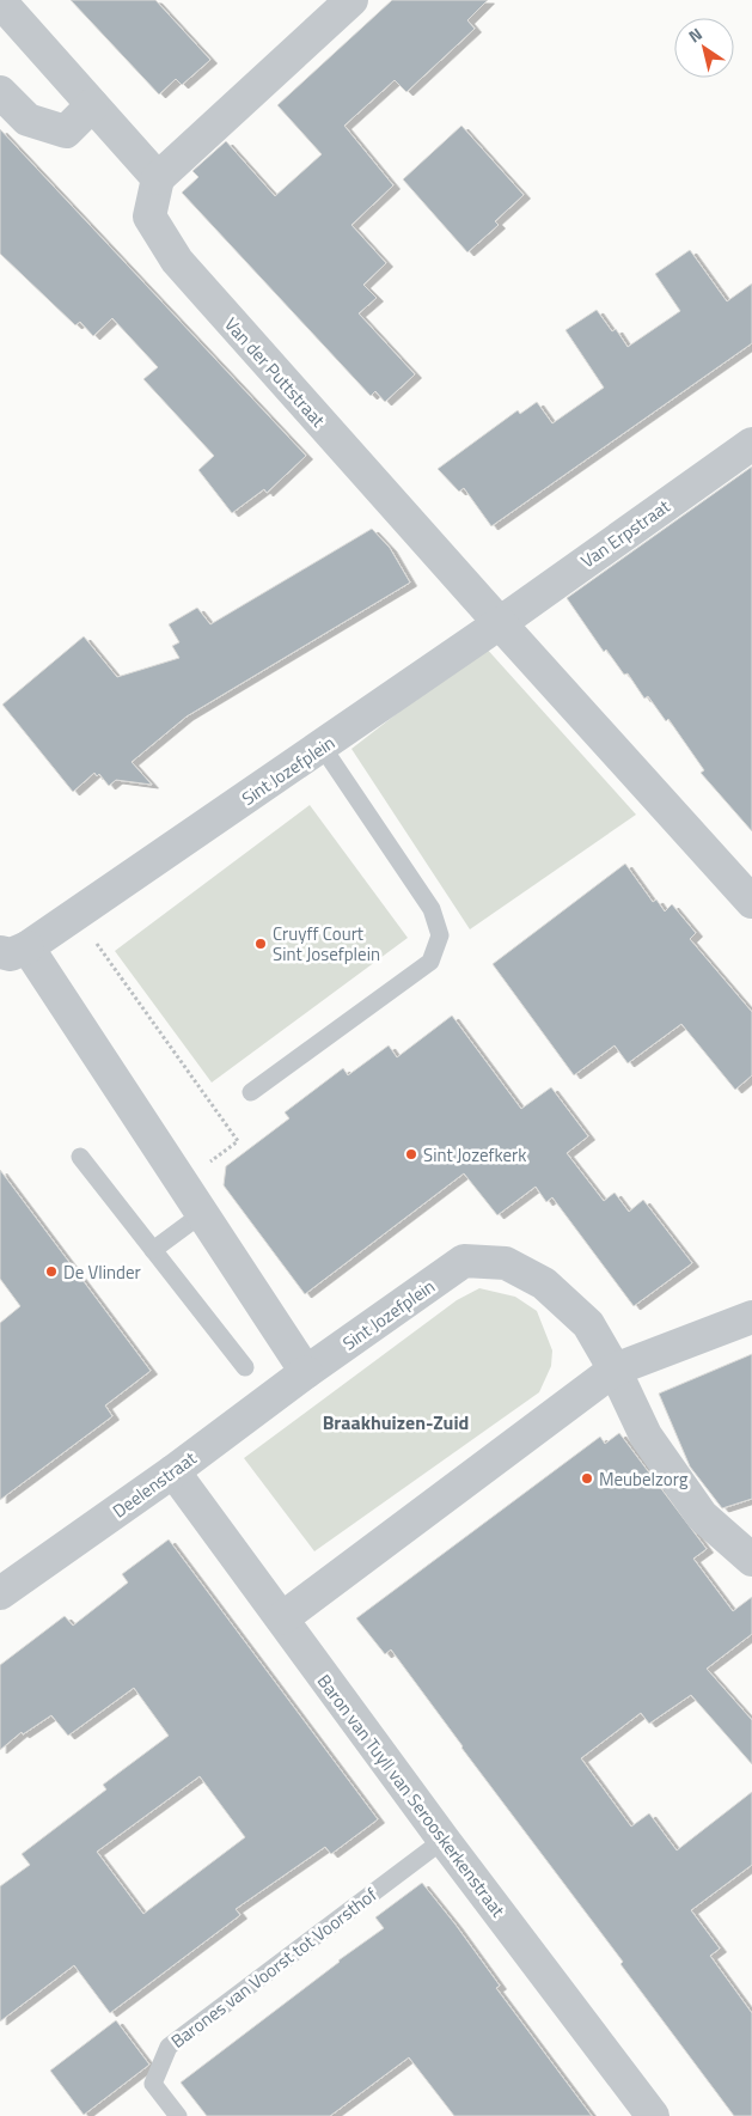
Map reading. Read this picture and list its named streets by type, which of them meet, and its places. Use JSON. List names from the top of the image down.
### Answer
{
  "streets": {
    "street": [
      "Van der Puttstraat",
      "Van Erpstraat",
      "Sint Jozefplein",
      "Deelenstraat",
      "Baron van Tuyll van Serooskerkenstraat"
    ],
    "lane": ["Barones van Voorst tot Voorsthof"]
  },
  "crossings": [
    ["Van der Puttstraat", "Van Erpstraat"],
    ["Van der Puttstraat", "Sint Jozefplein"],
    ["Van Erpstraat", "Sint Jozefplein"],
    ["Sint Jozefplein", "Deelenstraat"],
    ["Deelenstraat", "Baron van Tuyll van Serooskerkenstraat"],
    ["Baron van Tuyll van Serooskerkenstraat", "Barones van Voorst tot Voorsthof"]
  ],
  "districts": ["Braakhuizen-Zuid"],
  "places": [
    "Cruyff Court Sint Josefplein",
    "Sint Jozefkerk",
    "De Vlinder",
    "Meubelzorg"
  ],
  "north": "top left"
}
